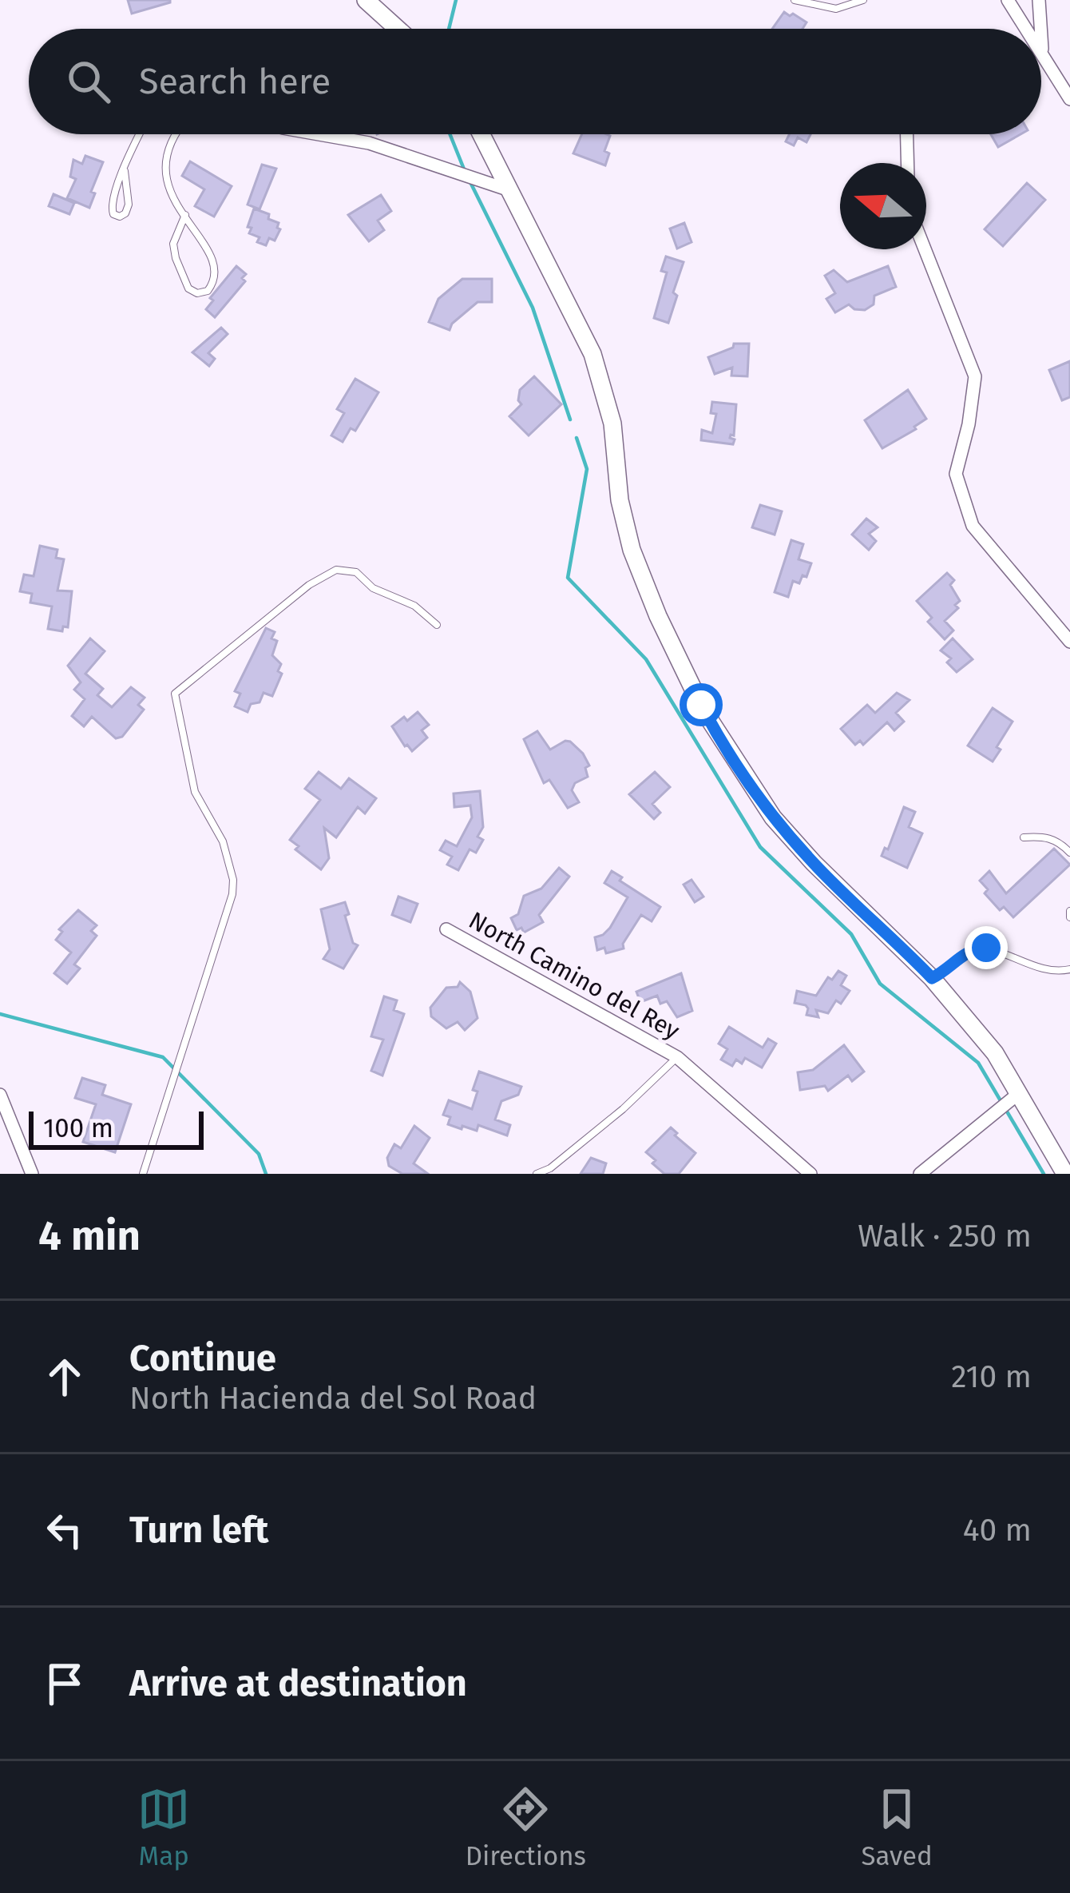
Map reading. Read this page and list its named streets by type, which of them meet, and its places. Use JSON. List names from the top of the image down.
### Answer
{
  "streets": {
    "street": ["North Camino del Rey"]
  },
  "scale_bar": "100 m",
  "north": "left",
  "page": {
    "search": "Search here",
    "scale": "100 m",
    "heading": ["4 min", "Walk · 250 m"],
    "list": [
      ["Continue", "North Hacienda del Sol Road", "210 m"],
      ["Turn left", "40 m"],
      "Arrive at destination"
    ],
    "nav": ["Map", "Directions", "Saved"]
  }
}
